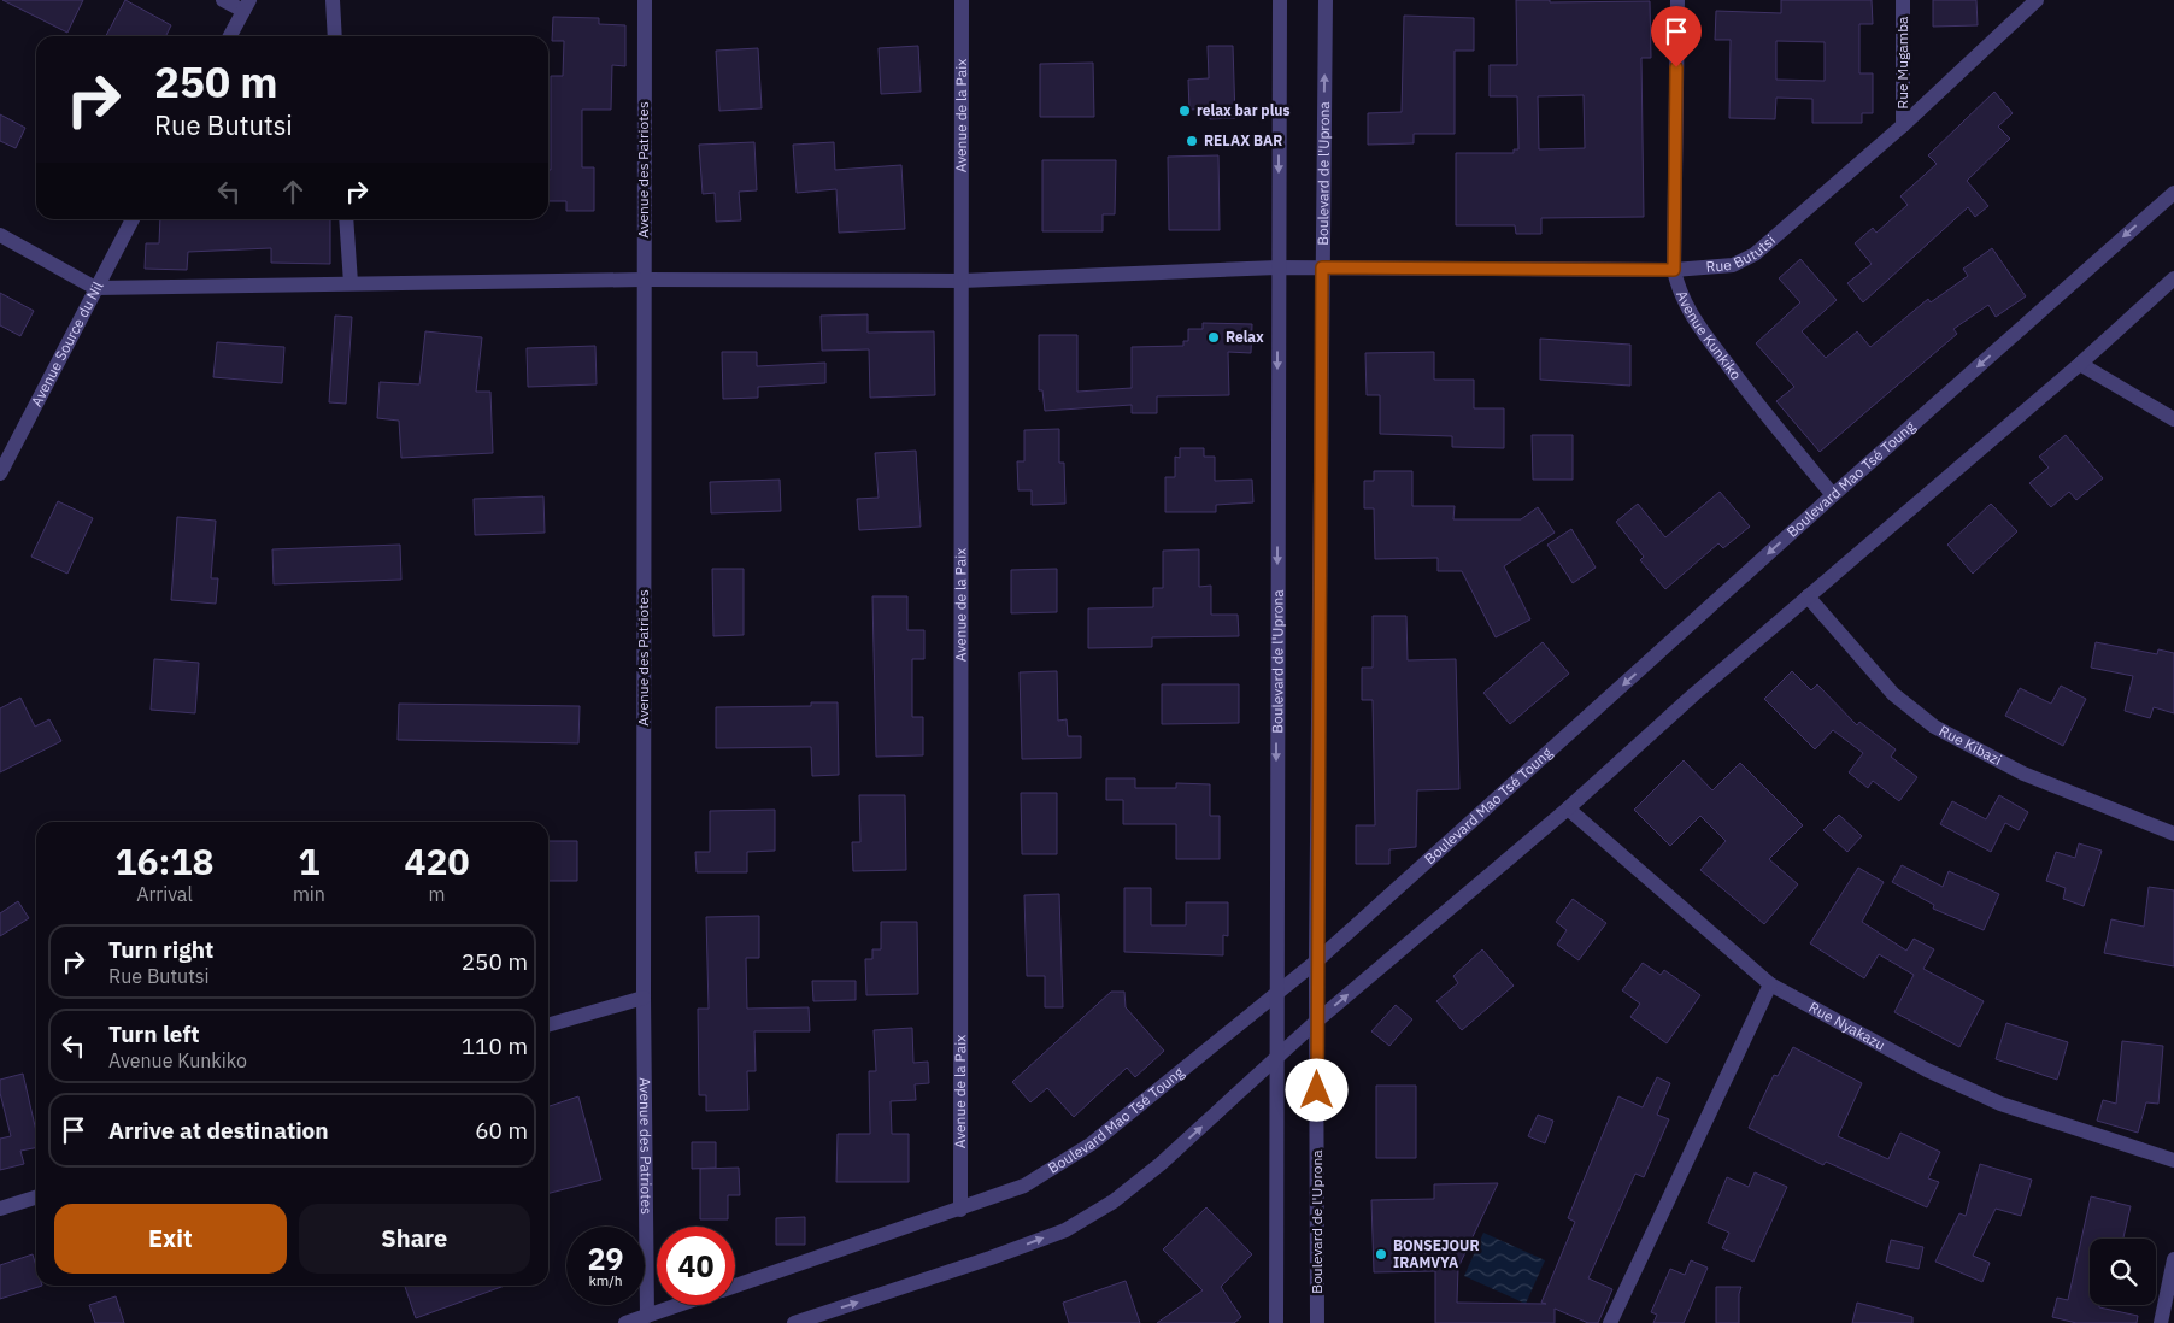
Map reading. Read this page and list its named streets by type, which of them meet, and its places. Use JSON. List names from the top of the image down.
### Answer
{
  "streets": {
    "street": [
      "Rue Mugamba",
      "Avenue de la Paix",
      "Avenue des Patriotes",
      "Boulevard de l'Uprona",
      "Rue Bututsi",
      "Avenue Kunkiko",
      "Avenue Source du Nil",
      "Boulevard Mao Tsé Toung",
      "Rue Kibazi",
      "Rue Nyakazu"
    ]
  },
  "crossings": [
    ["Rue Mugamba", "Rue Bututsi"],
    ["Avenue de la Paix", "Rue Bututsi"],
    ["Avenue de la Paix", "Boulevard Mao Tsé Toung"],
    ["Avenue des Patriotes", "Rue Bututsi"],
    ["Avenue des Patriotes", "Boulevard Mao Tsé Toung"],
    ["Boulevard de l'Uprona", "Rue Bututsi"],
    ["Boulevard de l'Uprona", "Boulevard Mao Tsé Toung"],
    ["Rue Bututsi", "Avenue Kunkiko"],
    ["Rue Bututsi", "Avenue Source du Nil"],
    ["Avenue Kunkiko", "Boulevard Mao Tsé Toung"]
  ],
  "places": [
    "relax bar plus",
    "RELAX BAR",
    "Relax",
    "BONSEJOUR IRAMVYA"
  ],
  "page": {
    "turn": ["250 m", "Rue Bututsi"],
    "eta": [
      "16:18",
      "Arrival",
      "1",
      "min",
      "420",
      "m"
    ],
    "list": [
      {
        "name": "Turn right",
        "note": "Rue Bututsi",
        "value": "250 m"
      },
      {
        "name": "Turn left",
        "note": "Avenue Kunkiko",
        "value": "110 m"
      },
      {
        "name": "Arrive at destination",
        "value": "60 m"
      }
    ],
    "buttons": ["Exit", "Share"],
    "speed": "29 km/h",
    "limit": "40"
  }
}
